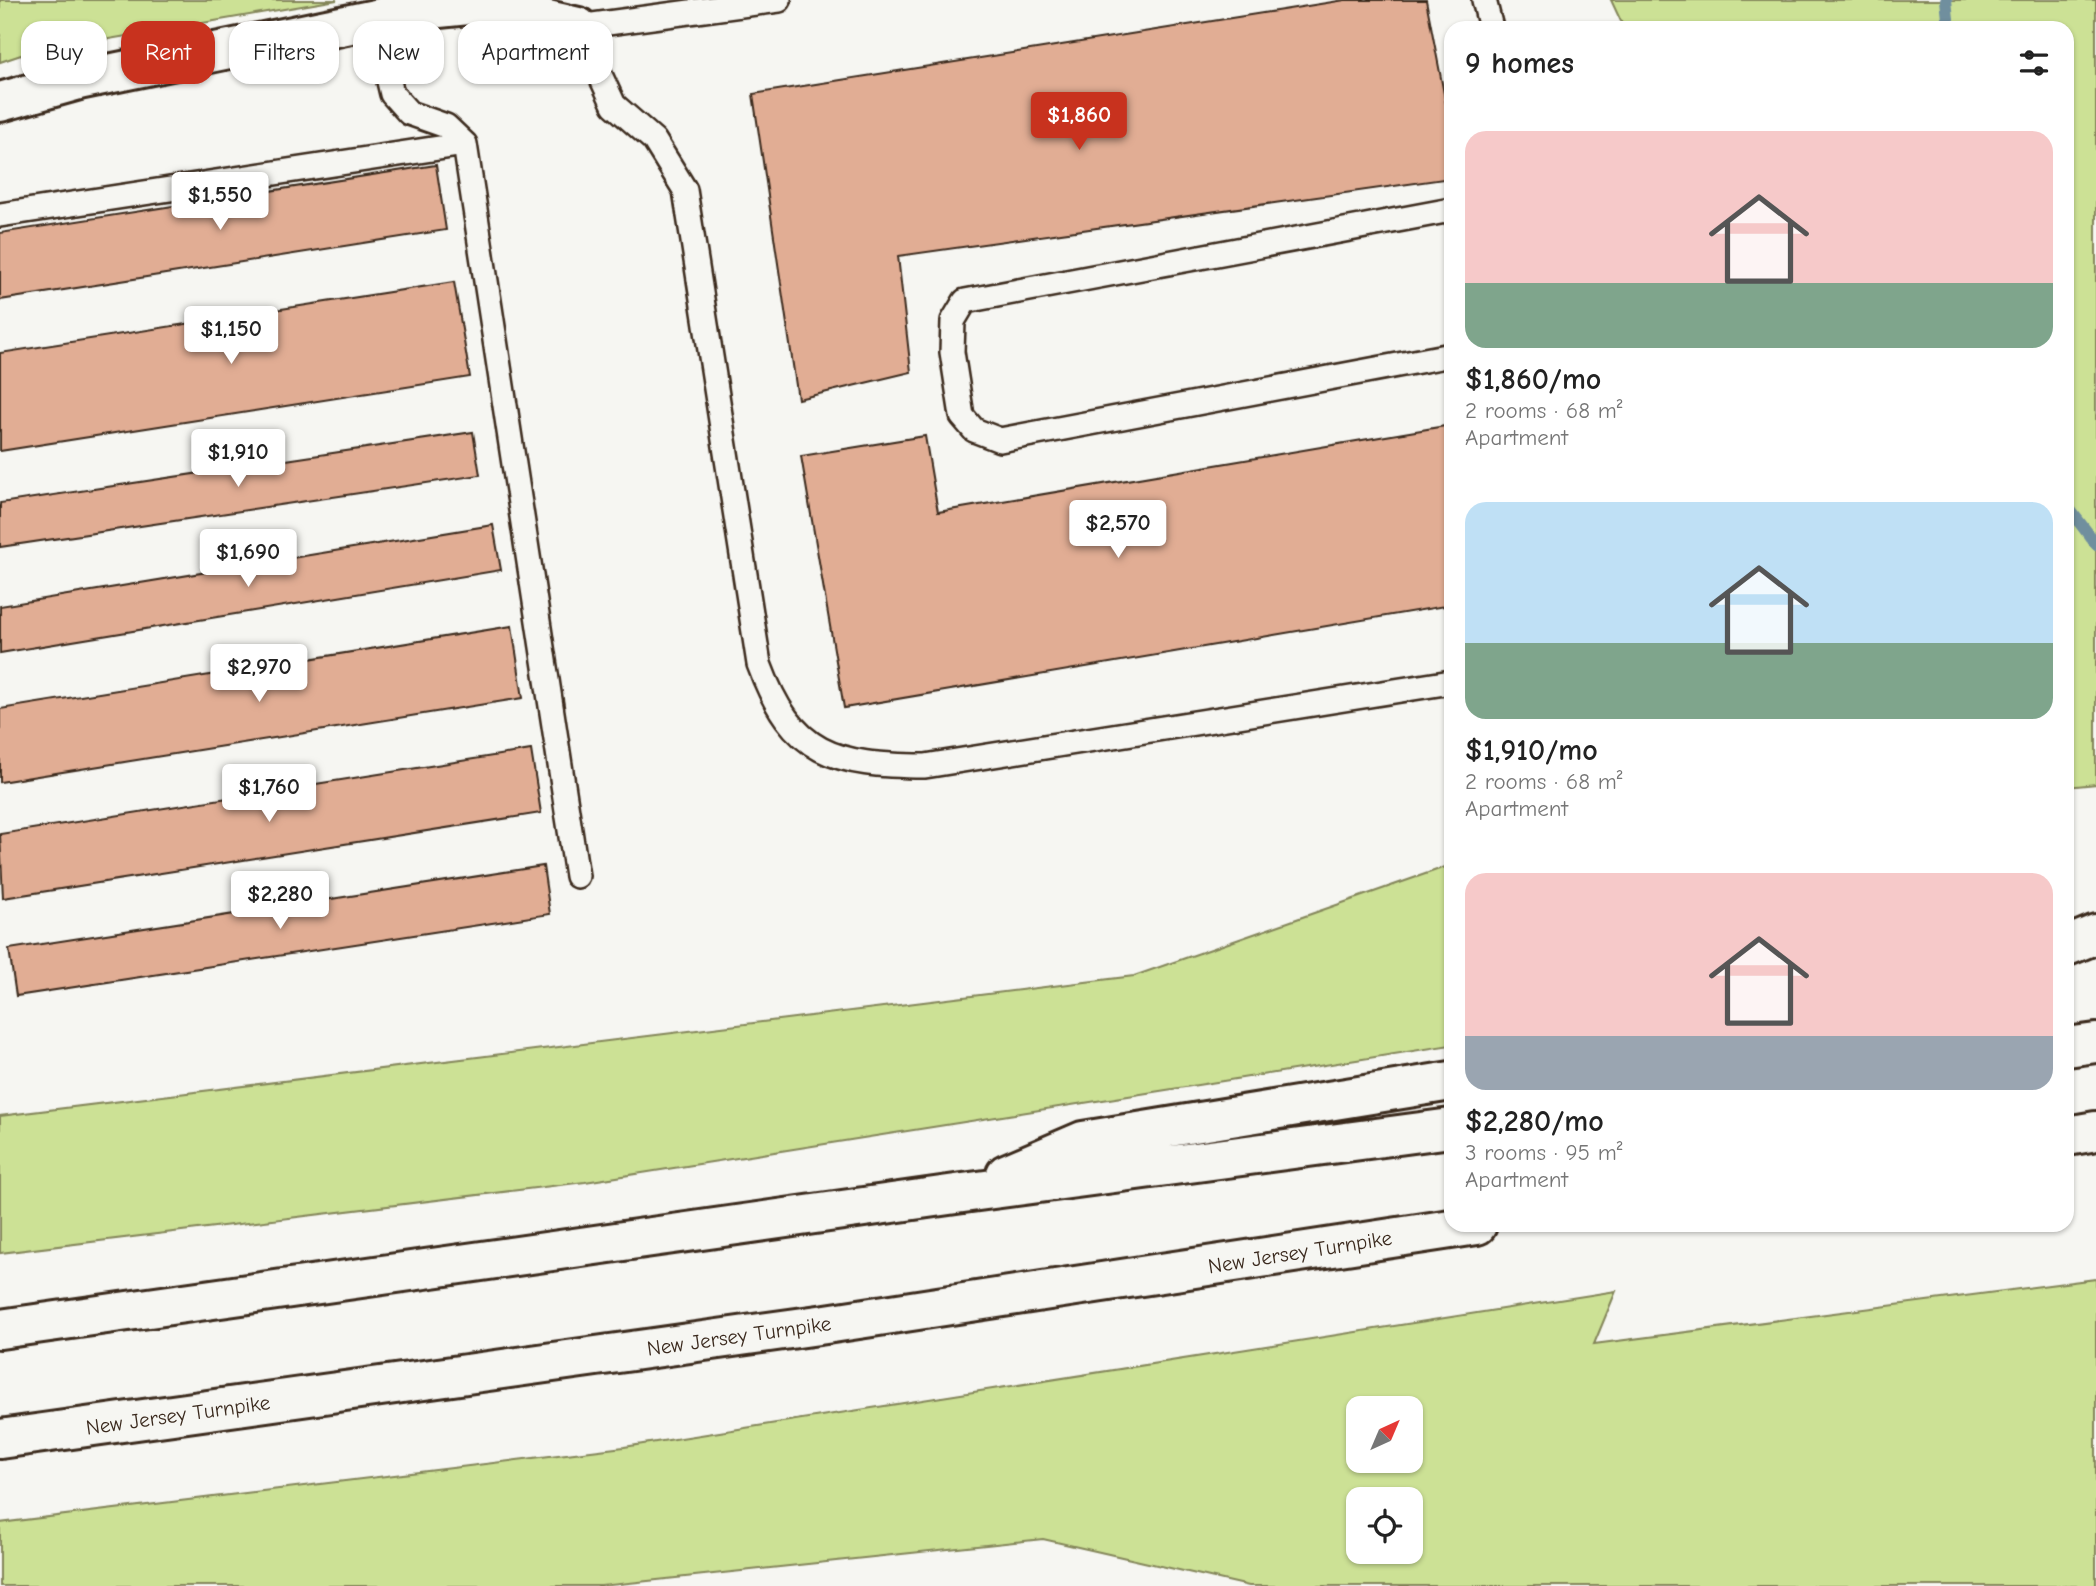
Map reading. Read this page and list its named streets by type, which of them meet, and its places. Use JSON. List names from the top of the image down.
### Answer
{
  "streets": {
    "main road": ["New Jersey Turnpike"]
  },
  "north": "top right",
  "page": {
    "chip": [
      "Buy",
      "Rent",
      "Filters",
      "New",
      "Apartment"
    ],
    "heading": "9 homes",
    "price": [
      "$1,860",
      "$1,550",
      "$1,150",
      "$1,910",
      "$2,570",
      "$1,690",
      "$2,970",
      "$1,760",
      "$2,280"
    ],
    "list": [
      {
        "name": "$1,860/mo",
        "note": "2 rooms · 68 m² · Apartment"
      },
      {
        "name": "$1,910/mo",
        "note": "2 rooms · 68 m² · Apartment"
      },
      {
        "name": "$2,280/mo",
        "note": "3 rooms · 95 m² · Apartment"
      }
    ]
  }
}
